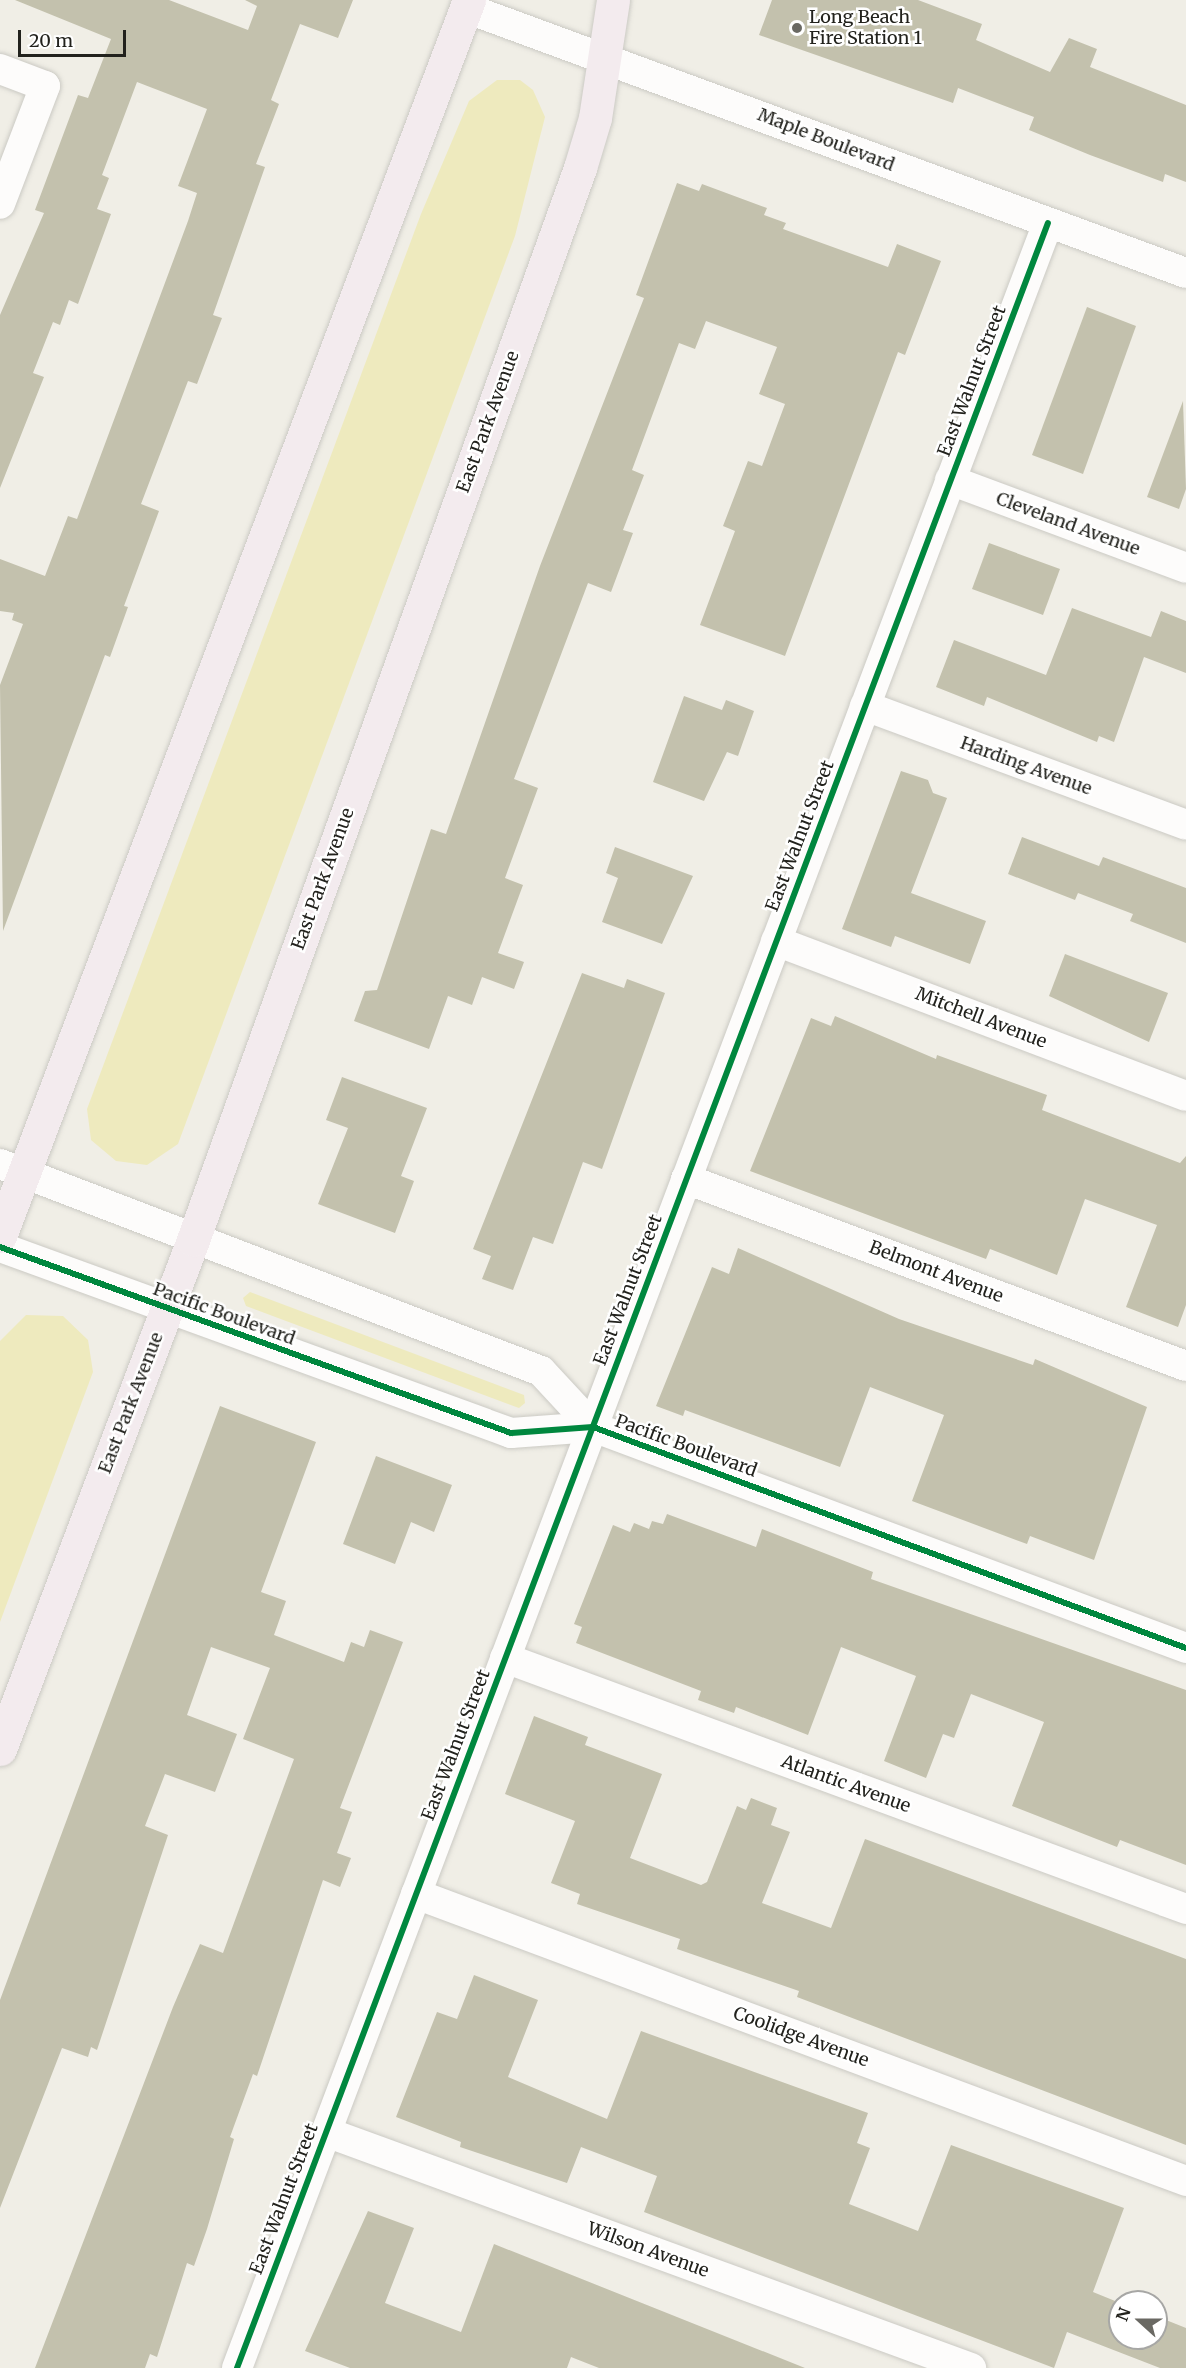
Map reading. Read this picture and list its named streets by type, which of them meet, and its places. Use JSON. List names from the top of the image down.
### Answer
{
  "streets": {
    "highway": ["East Park Avenue"],
    "street": [
      "Maple Boulevard",
      "East Walnut Street",
      "Cleveland Avenue",
      "Harding Avenue",
      "Mitchell Avenue",
      "Belmont Avenue",
      "Pacific Boulevard",
      "Atlantic Avenue",
      "Coolidge Avenue",
      "Wilson Avenue"
    ]
  },
  "crossings": [
    ["Maple Boulevard", "East Walnut Street"],
    ["Maple Boulevard", "East Park Avenue"],
    ["East Walnut Street", "Cleveland Avenue"],
    ["East Walnut Street", "Harding Avenue"],
    ["East Walnut Street", "Mitchell Avenue"],
    ["East Walnut Street", "Belmont Avenue"],
    ["East Walnut Street", "Pacific Boulevard"],
    ["East Walnut Street", "Atlantic Avenue"],
    ["East Walnut Street", "Coolidge Avenue"],
    ["East Walnut Street", "Wilson Avenue"],
    ["East Park Avenue", "Pacific Boulevard"]
  ],
  "places": ["Long Beach Fire Station 1"],
  "scale_bar": "20 m",
  "north": "left"
}
